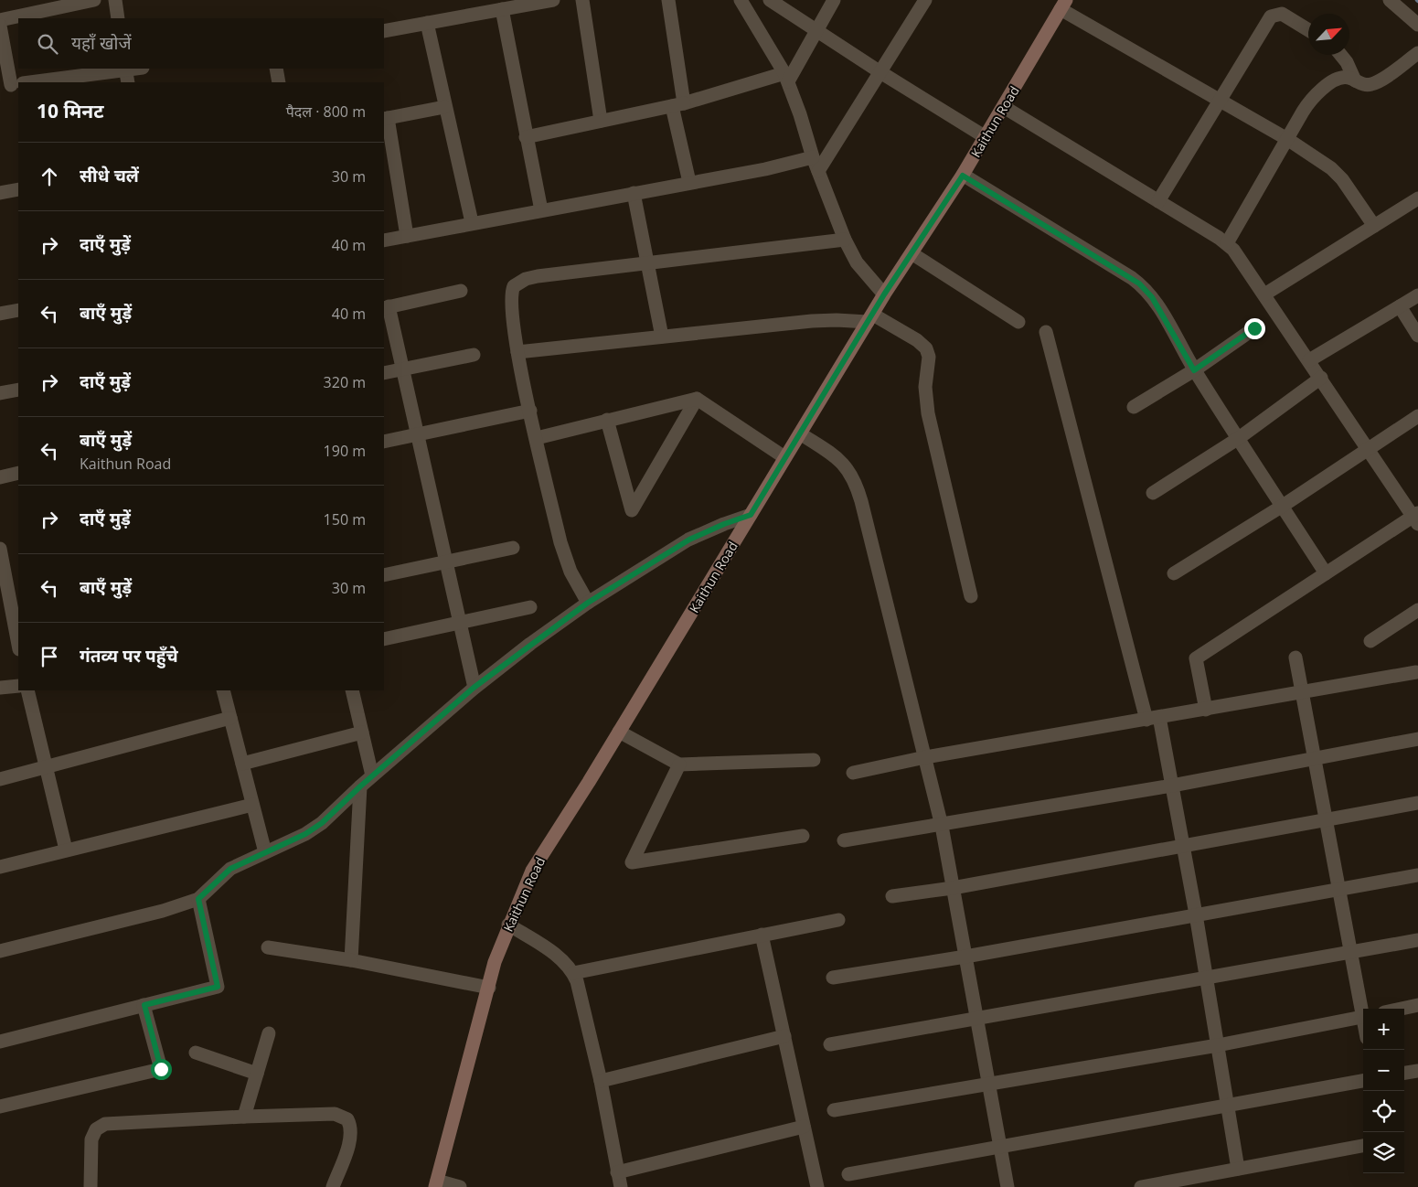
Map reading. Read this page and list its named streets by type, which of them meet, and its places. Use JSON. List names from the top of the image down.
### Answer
{
  "streets": {
    "street": ["Kaithun Road"]
  },
  "north": "top right",
  "page": {
    "search": "यहाँ खोजें",
    "heading": ["10 मिनट", "पैदल · 800 m"],
    "list": [
      ["सीधे चलें", "30 m"],
      ["दाएँ मुड़ें", "40 m"],
      ["बाएँ मुड़ें", "40 m"],
      ["दाएँ मुड़ें", "320 m"],
      ["बाएँ मुड़ें", "Kaithun Road", "190 m"],
      ["दाएँ मुड़ें", "150 m"],
      ["बाएँ मुड़ें", "30 m"],
      "गंतव्य पर पहुँचे"
    ],
    "map_buttons": ["+", "−"]
  }
}
